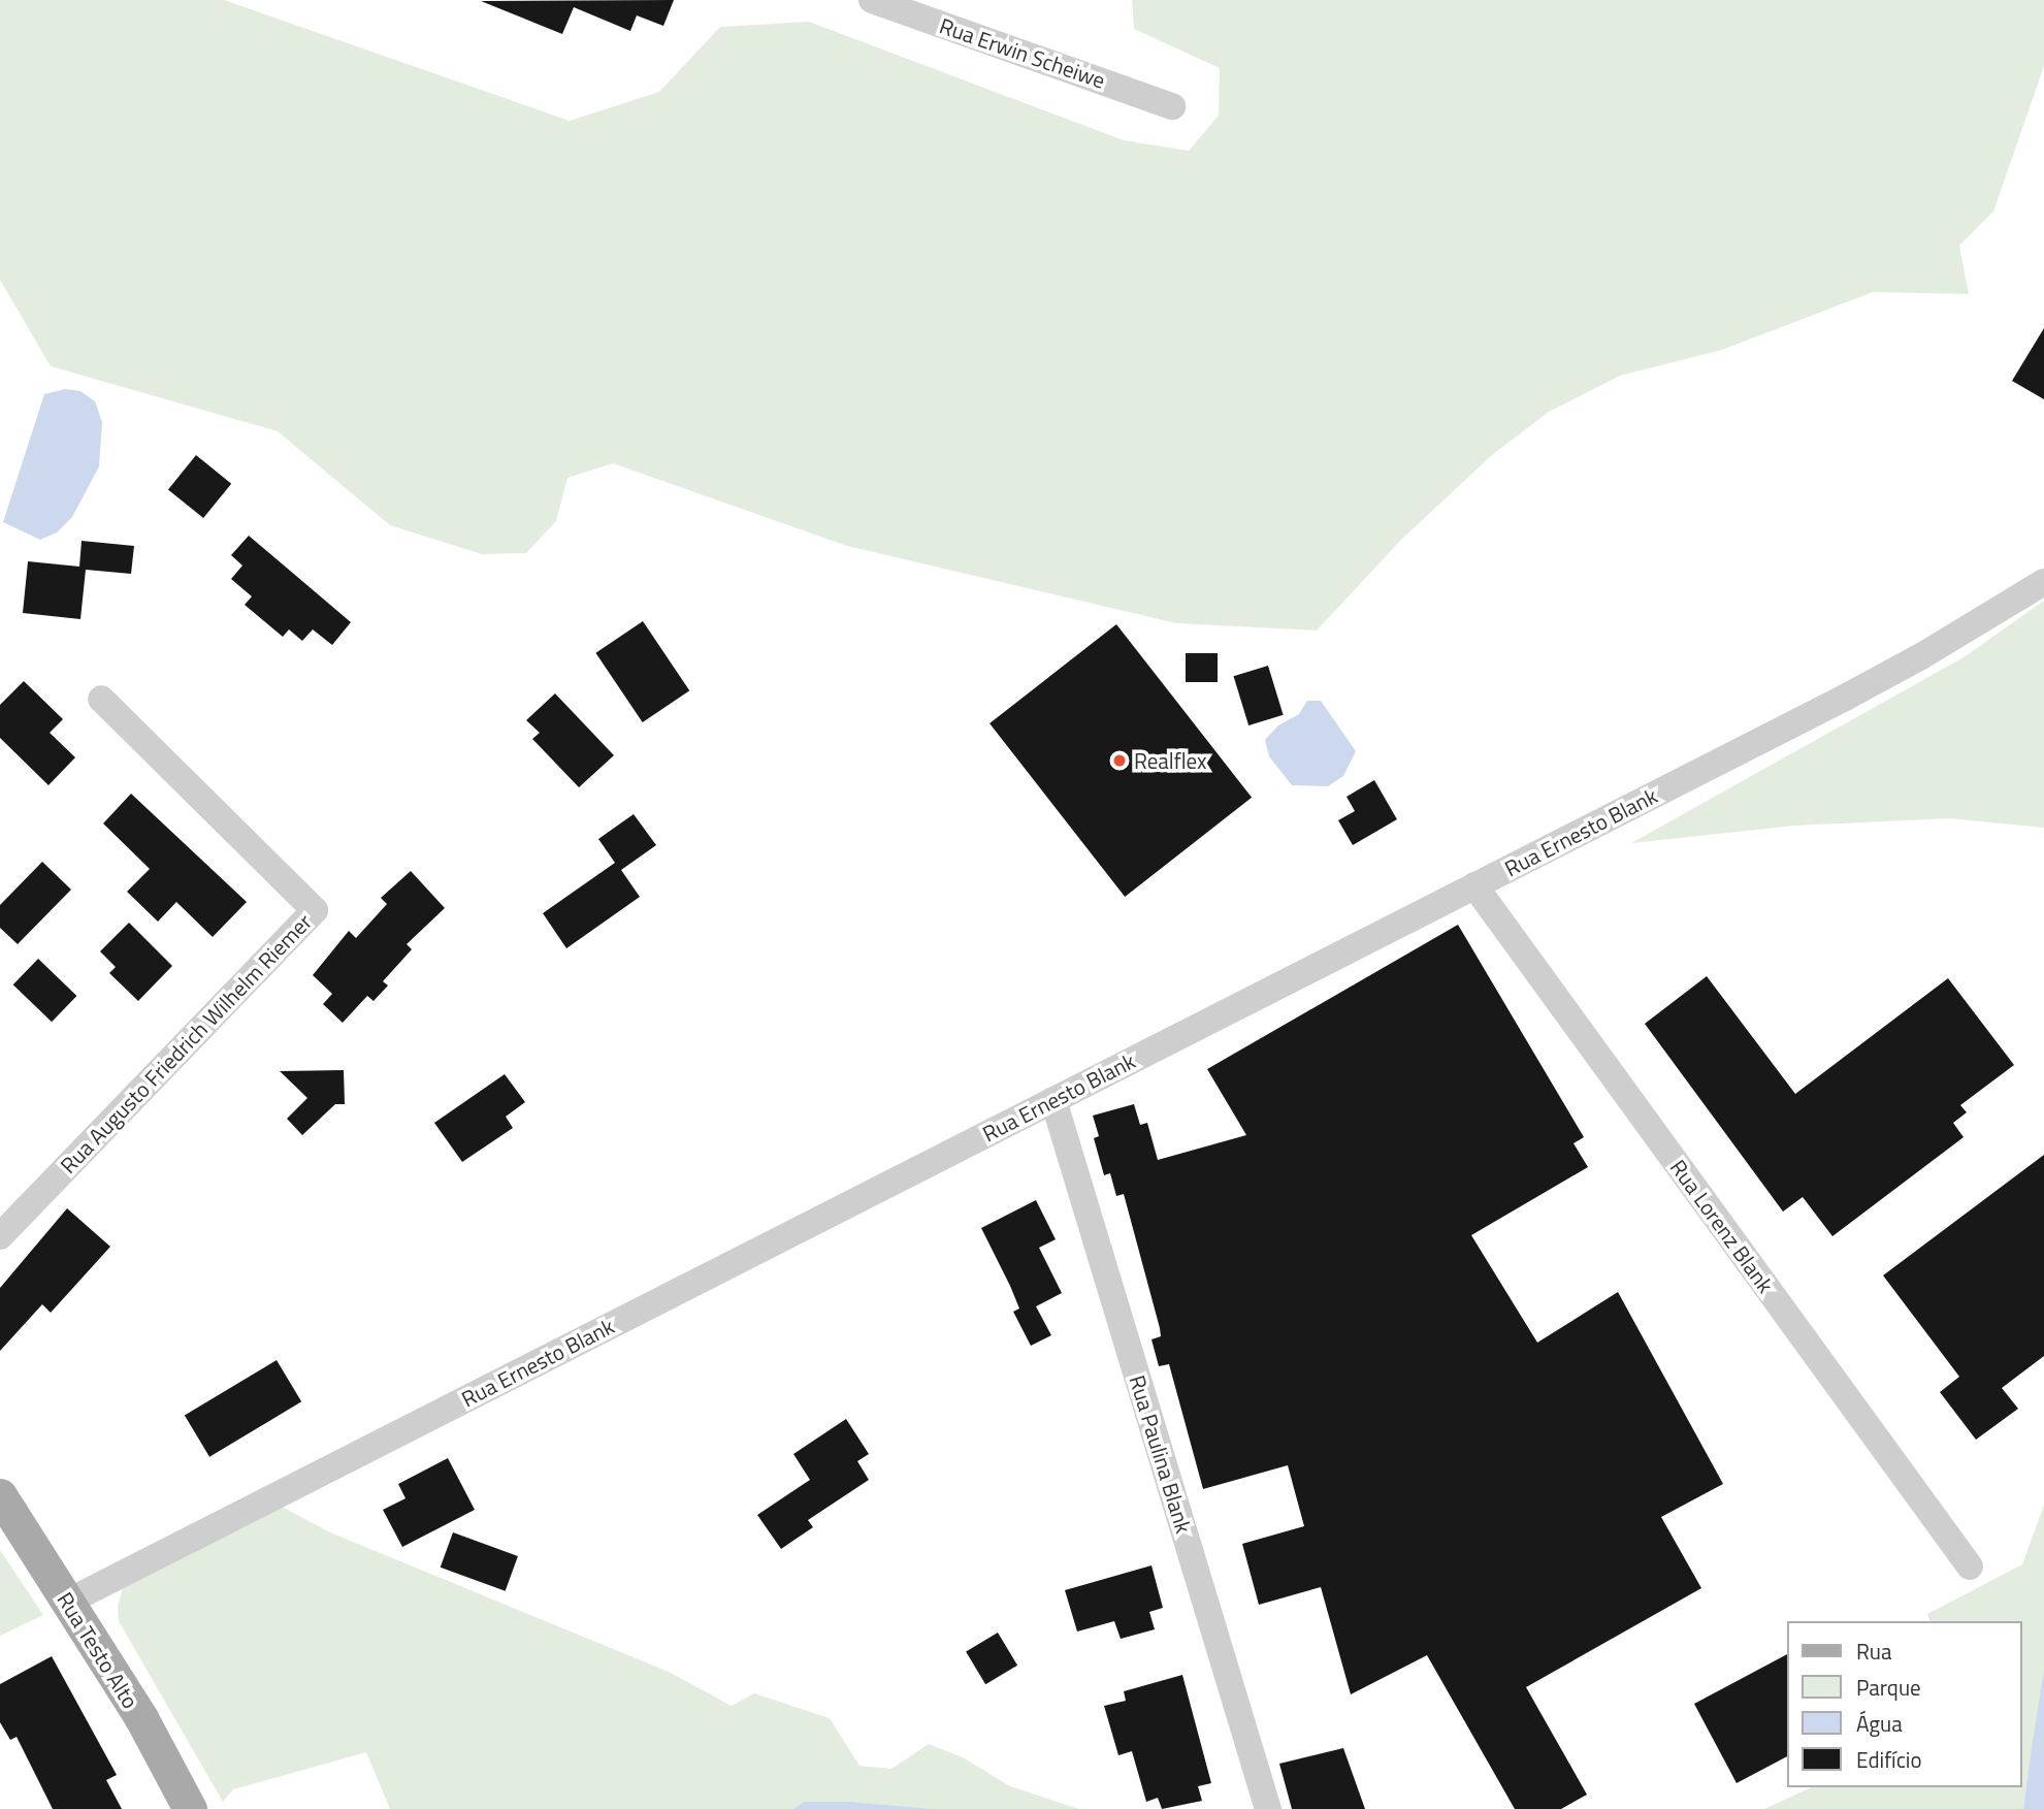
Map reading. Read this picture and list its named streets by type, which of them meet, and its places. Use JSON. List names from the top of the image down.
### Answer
{
  "streets": {
    "main road": ["Rua Testo Alto"],
    "street": [
      "Rua Erwin Scheiwe",
      "Rua Ernesto Blank",
      "Rua Augusto Friedrich Wilhelm Riemer",
      "Rua Lorenz Blank",
      "Rua Paulina Blank"
    ]
  },
  "crossings": [
    ["Rua Ernesto Blank", "Rua Lorenz Blank"],
    ["Rua Ernesto Blank", "Rua Paulina Blank"],
    ["Rua Ernesto Blank", "Rua Testo Alto"]
  ],
  "places": ["Realflex"],
  "legend": [
    "Rua",
    "Parque",
    "Água",
    "Edifício"
  ]
}
